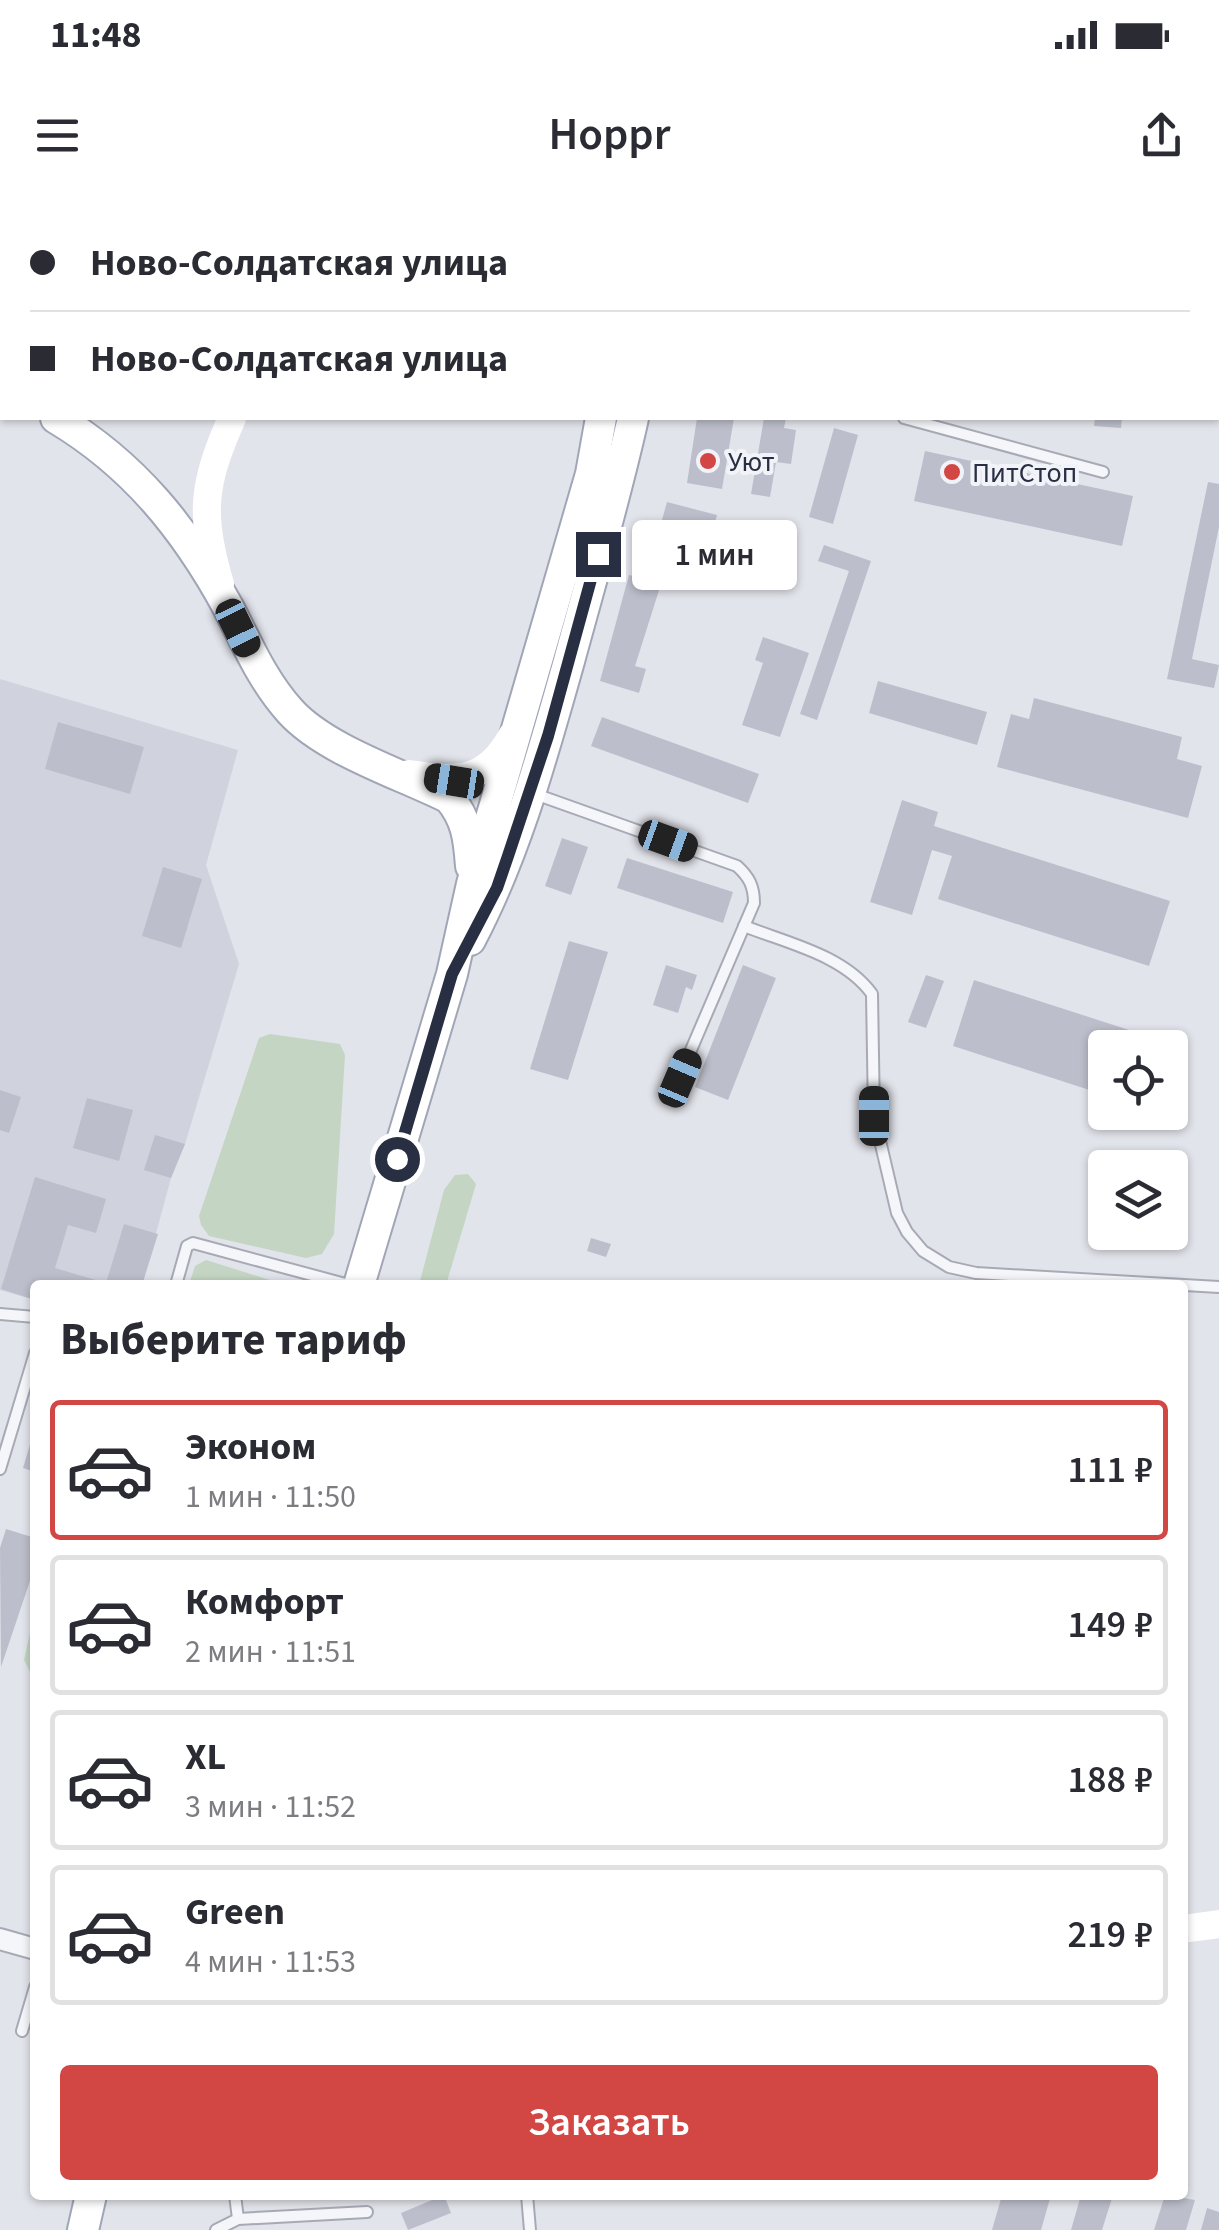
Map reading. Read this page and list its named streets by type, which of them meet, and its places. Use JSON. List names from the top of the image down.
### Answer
{
  "places": ["Уют", "ПитСтоп"],
  "page": {
    "status": "11:48",
    "header": "Hoppr",
    "banner": ["Ново-Солдатская улица", "Ново-Солдатская улица"],
    "bubble": "1 мин",
    "heading": "Выберите тариф",
    "list": [
      {
        "name": "Эконом",
        "note": "1 мин · 11:50",
        "value": "111 ₽"
      },
      {
        "name": "Комфорт",
        "note": "2 мин · 11:51",
        "value": "149 ₽"
      },
      {
        "name": "XL",
        "note": "3 мин · 11:52",
        "value": "188 ₽"
      },
      {
        "name": "Green",
        "note": "4 мин · 11:53",
        "value": "219 ₽"
      }
    ],
    "buttons": "Заказать"
  }
}
